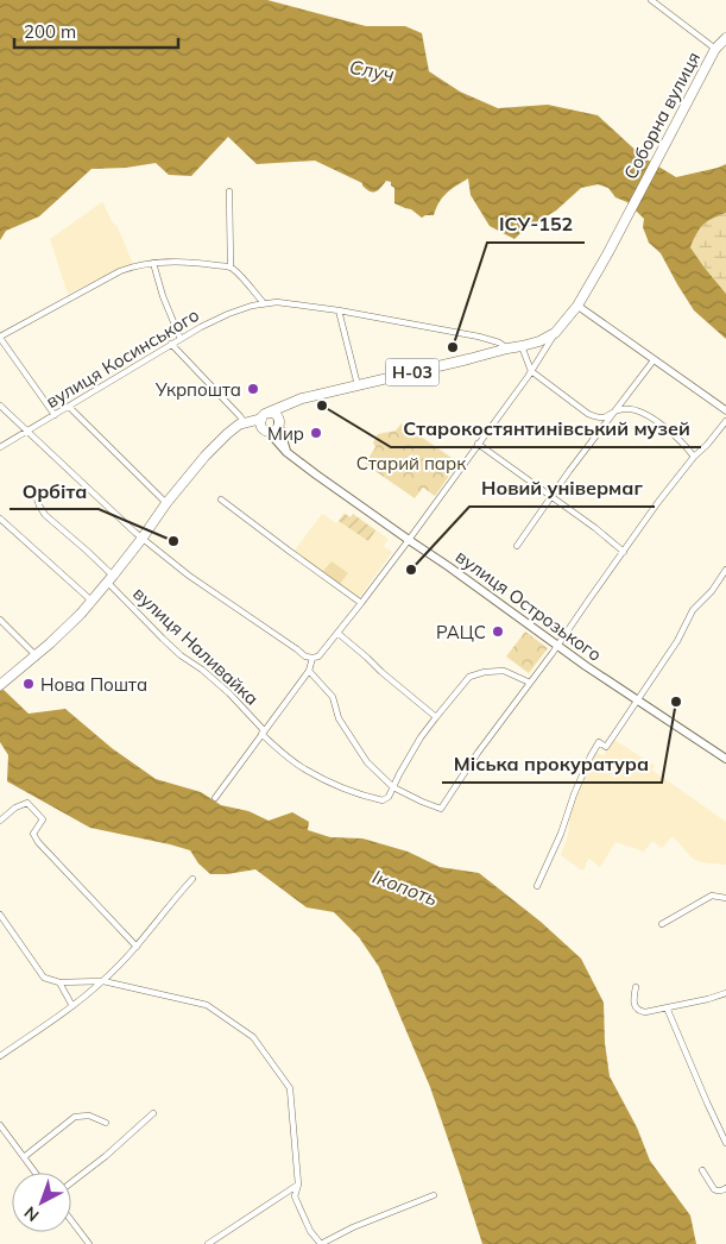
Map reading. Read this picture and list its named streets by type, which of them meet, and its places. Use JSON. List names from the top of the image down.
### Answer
{
  "streets": {
    "main road": ["Соборна вулиця", "Н-03", "вулиця Острозького"],
    "street": ["вулиця Косинського", "вулиця Наливайка"]
  },
  "crossings": [
    ["Соборна вулиця", "Н-03"],
    ["вулиця Косинського", "Н-03"],
    ["Н-03", "вулиця Острозького"],
    ["Н-03", "вулиця Наливайка"]
  ],
  "water": ["Случ", "Ікопоть"],
  "parks": ["Старий парк"],
  "places": [
    "ІСУ-152",
    "Укрпошта",
    "Старокостянтинівський музей",
    "Мир",
    "Орбіта",
    "Новий універмаг",
    "РАЦС",
    "Нова Пошта",
    "Міська прокуратура"
  ],
  "scale_bar": "200 m",
  "north": "bottom left"
}
